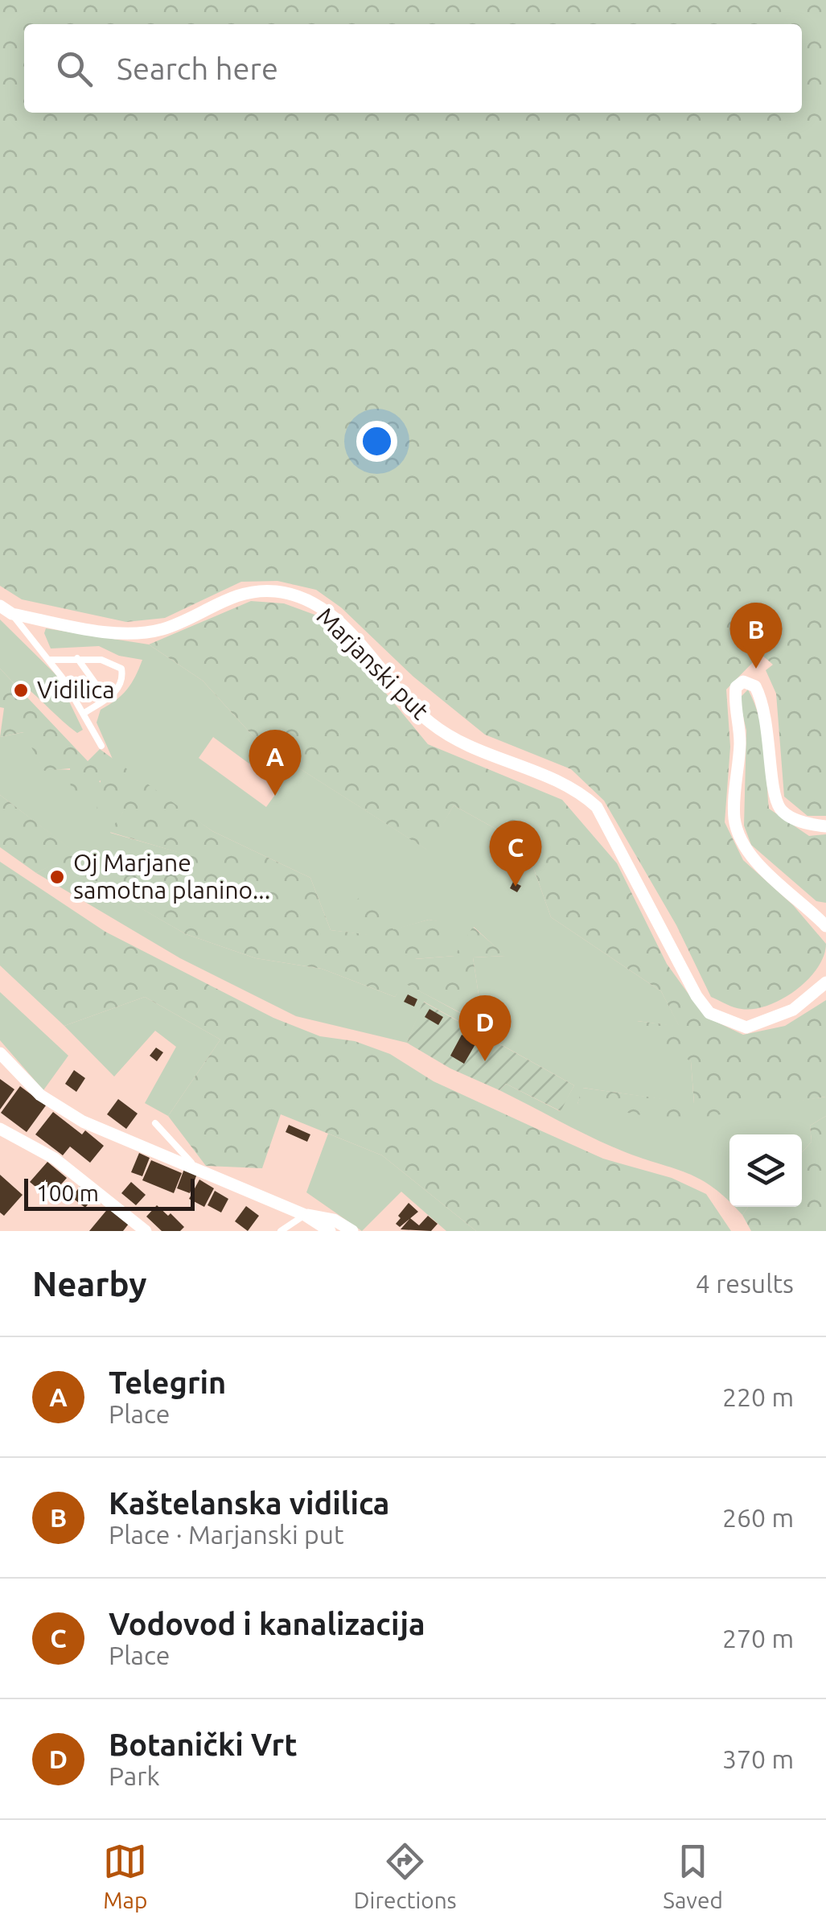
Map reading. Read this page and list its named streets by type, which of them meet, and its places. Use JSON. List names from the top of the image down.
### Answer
{
  "streets": {
    "street": ["Marjanski put"]
  },
  "places": ["Vidilica", "Oj Marjane samotna planino..."],
  "scale_bar": "100 m",
  "page": {
    "search": "Search here",
    "pins": [
      "B",
      "A",
      "C",
      "D"
    ],
    "scale": "100 m",
    "heading": ["Nearby", "4 results"],
    "list": [
      {
        "mark": "A",
        "name": "Telegrin",
        "note": "Place",
        "value": "220 m"
      },
      {
        "mark": "B",
        "name": "Kaštelanska vidilica",
        "note": "Place · Marjanski put",
        "value": "260 m"
      },
      {
        "mark": "C",
        "name": "Vodovod i kanalizacija",
        "note": "Place",
        "value": "270 m"
      },
      {
        "mark": "D",
        "name": "Botanički Vrt",
        "note": "Park",
        "value": "370 m"
      }
    ],
    "nav": ["Map", "Directions", "Saved"]
  }
}
